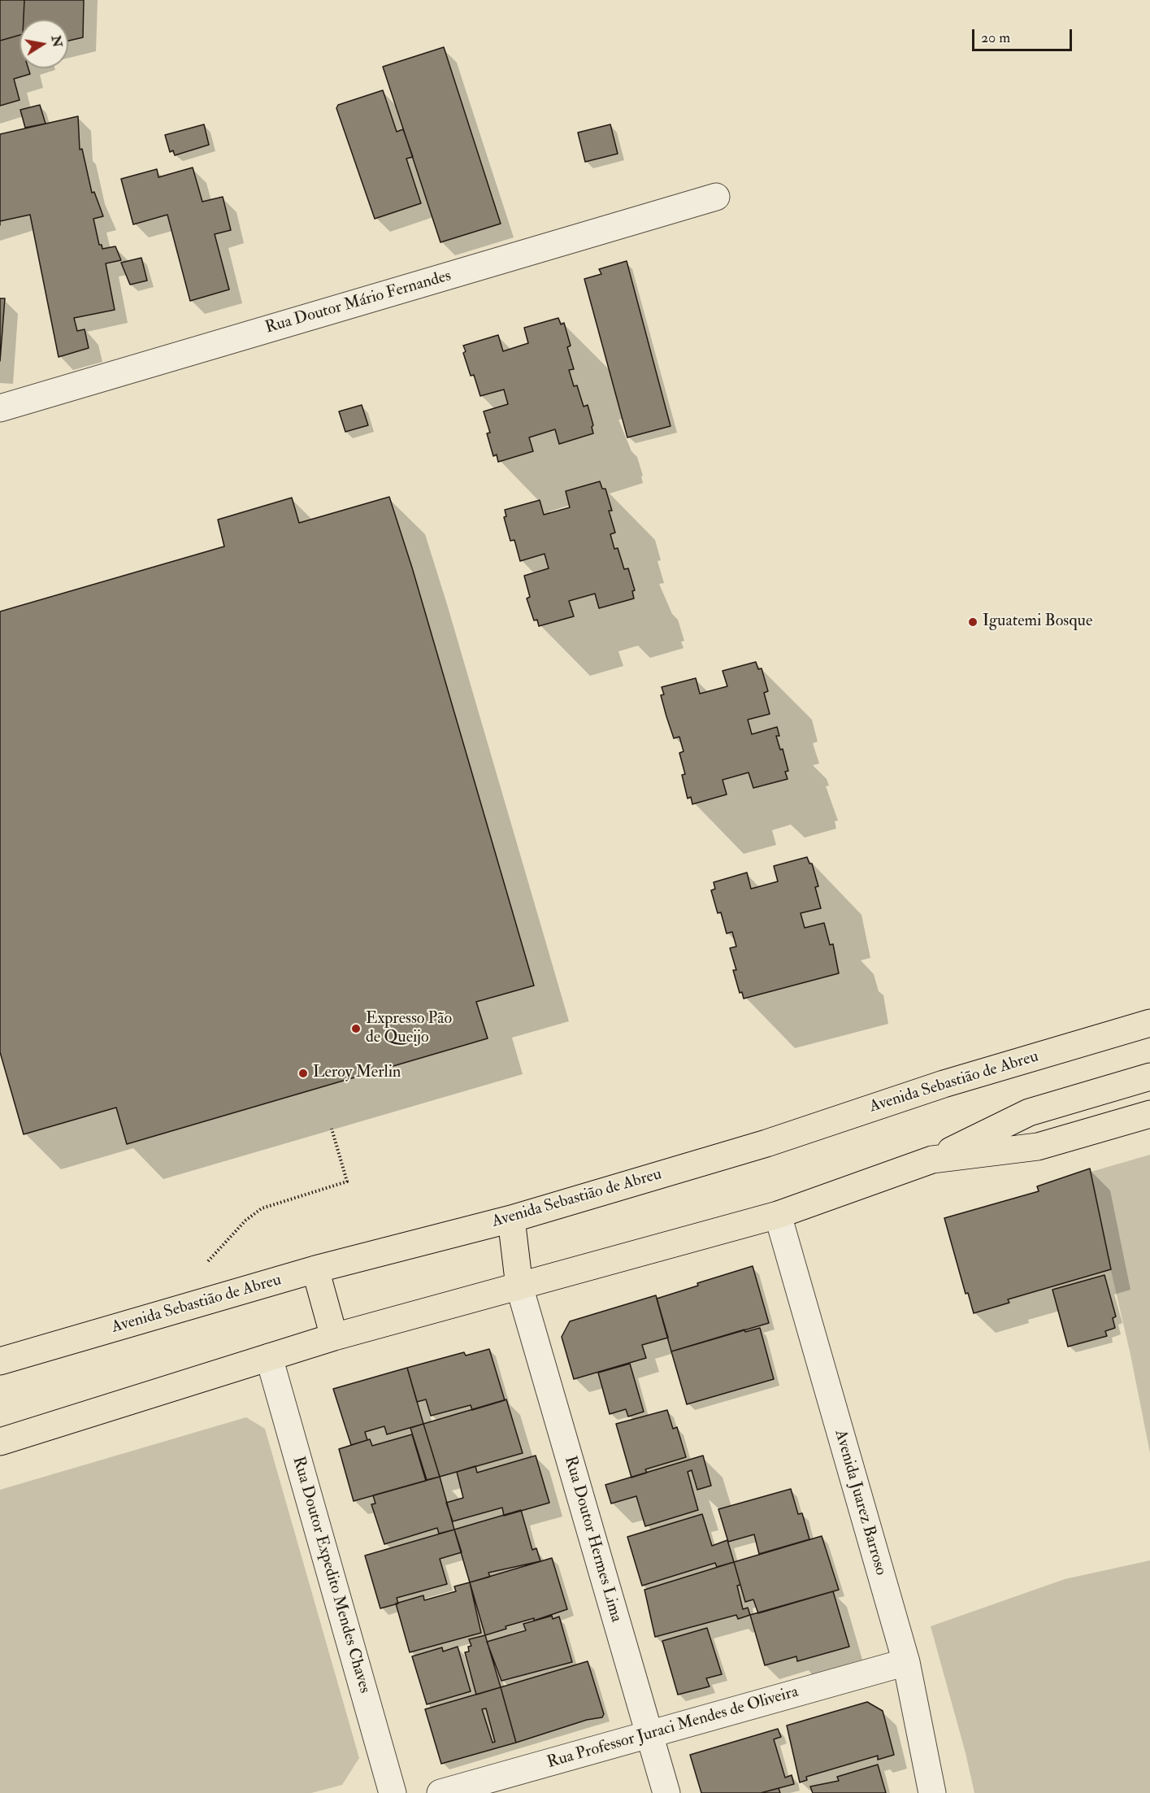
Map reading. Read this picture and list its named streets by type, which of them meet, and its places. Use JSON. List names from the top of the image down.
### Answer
{
  "streets": {
    "main road": ["Avenida Sebastião de Abreu"],
    "street": [
      "Rua Doutor Mário Fernandes",
      "Avenida Juarez Barroso",
      "Rua Doutor Hermes Lima",
      "Rua Doutor Expedito Mendes Chaves",
      "Rua Professor Juraci Mendes de Oliveira"
    ]
  },
  "crossings": [
    ["Avenida Juarez Barroso", "Rua Professor Juraci Mendes de Oliveira"],
    ["Rua Doutor Hermes Lima", "Rua Professor Juraci Mendes de Oliveira"]
  ],
  "places": ["Iguatemi Bosque", "Expresso Pão de Queijo", "Leroy Merlin"],
  "scale_bar": "20 m",
  "north": "right"
}
